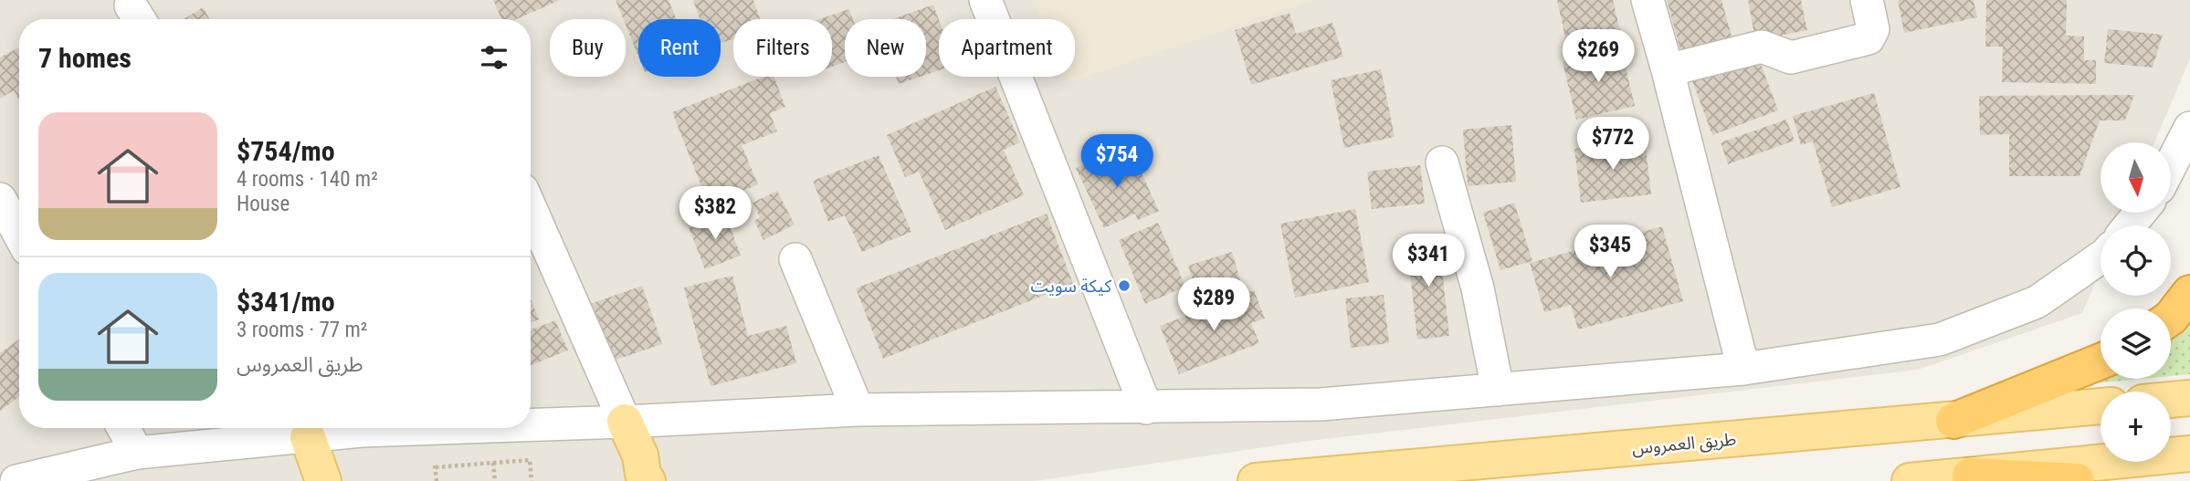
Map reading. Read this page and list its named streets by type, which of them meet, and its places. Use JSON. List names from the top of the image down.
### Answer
{
  "streets": {
    "main road": ["طريق العمروس"]
  },
  "places": ["كيكة سويت"],
  "north": "bottom",
  "page": {
    "chip": [
      "Buy",
      "Rent",
      "Filters",
      "New",
      "Apartment"
    ],
    "heading": "7 homes",
    "price": [
      "$269",
      "$772",
      "$754",
      "$382",
      "$345",
      "$341",
      "$289"
    ],
    "list": [
      {
        "name": "$754/mo",
        "note": "4 rooms · 140 m² · House"
      },
      {
        "name": "$341/mo",
        "note": "3 rooms · 77 m² · طريق العمروس"
      }
    ],
    "map_buttons": "+"
  }
}
